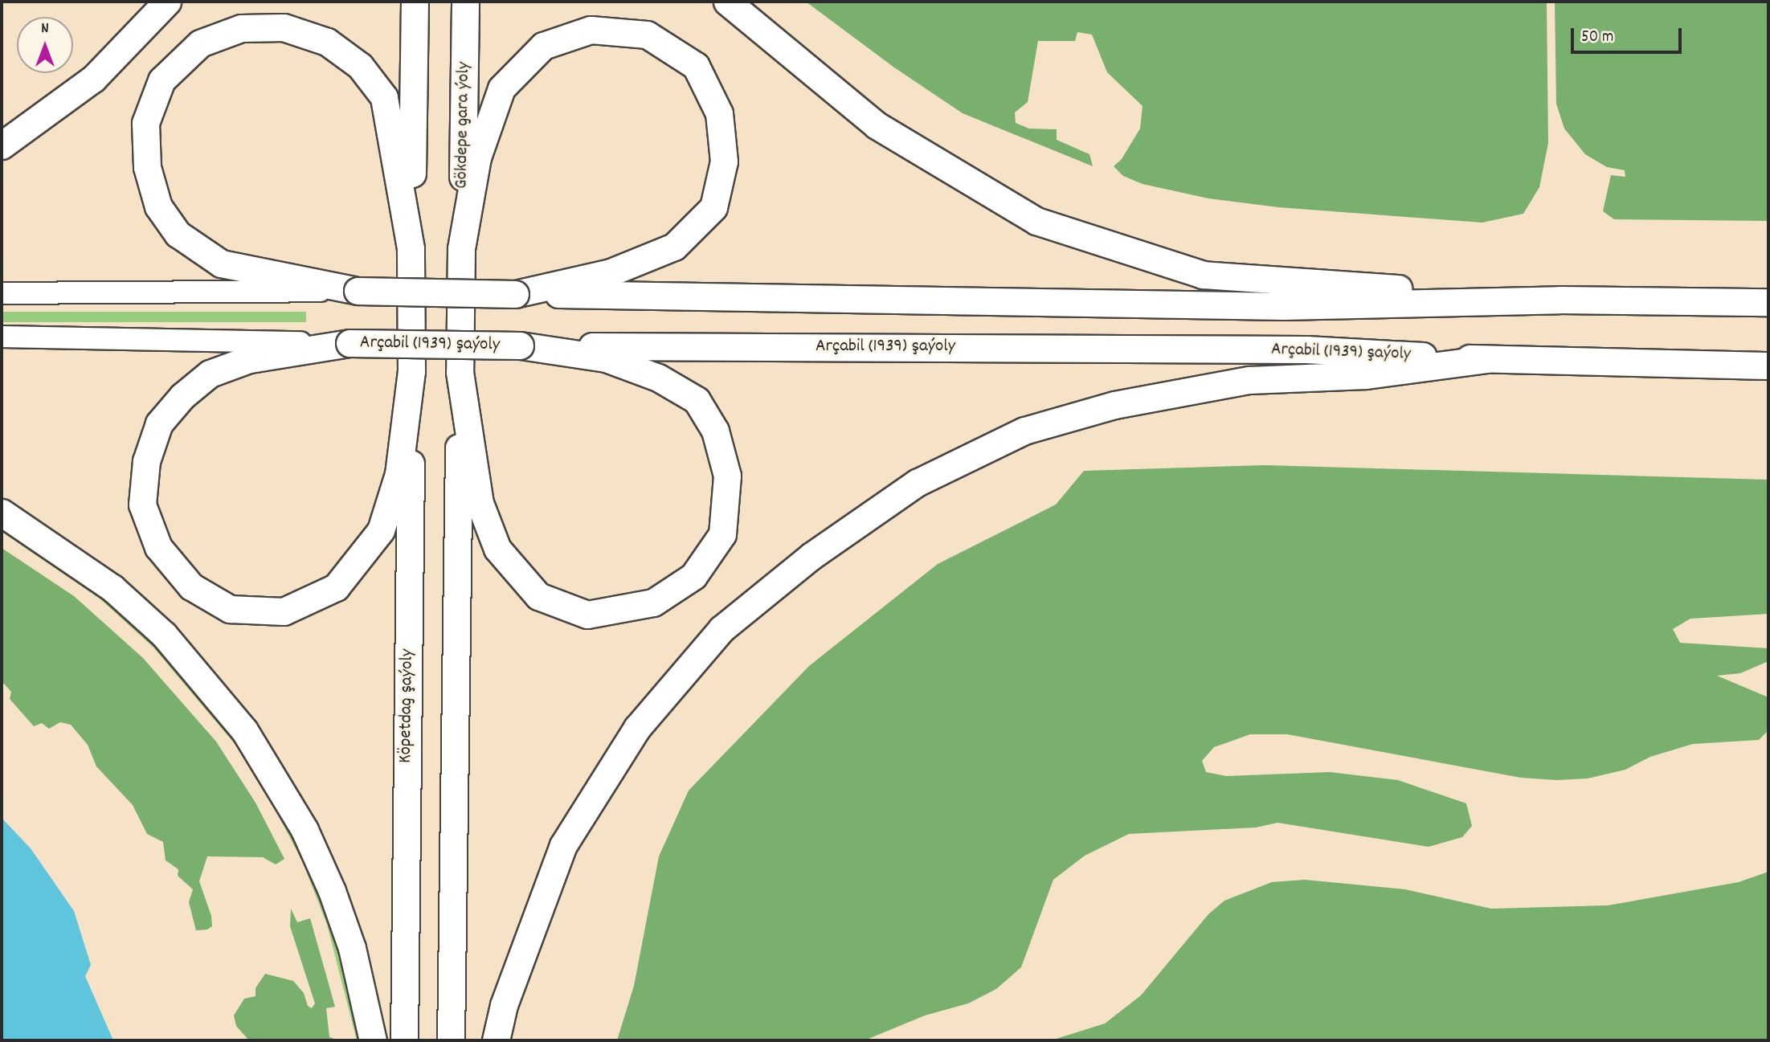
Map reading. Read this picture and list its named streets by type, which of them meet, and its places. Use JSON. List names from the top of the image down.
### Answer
{
  "streets": {
    "main road": ["Gökdepe gara ýoly", "Arçabil (1939) şaýoly", "Köpetdag şaýoly"]
  },
  "scale_bar": "50 m",
  "north": "top"
}
